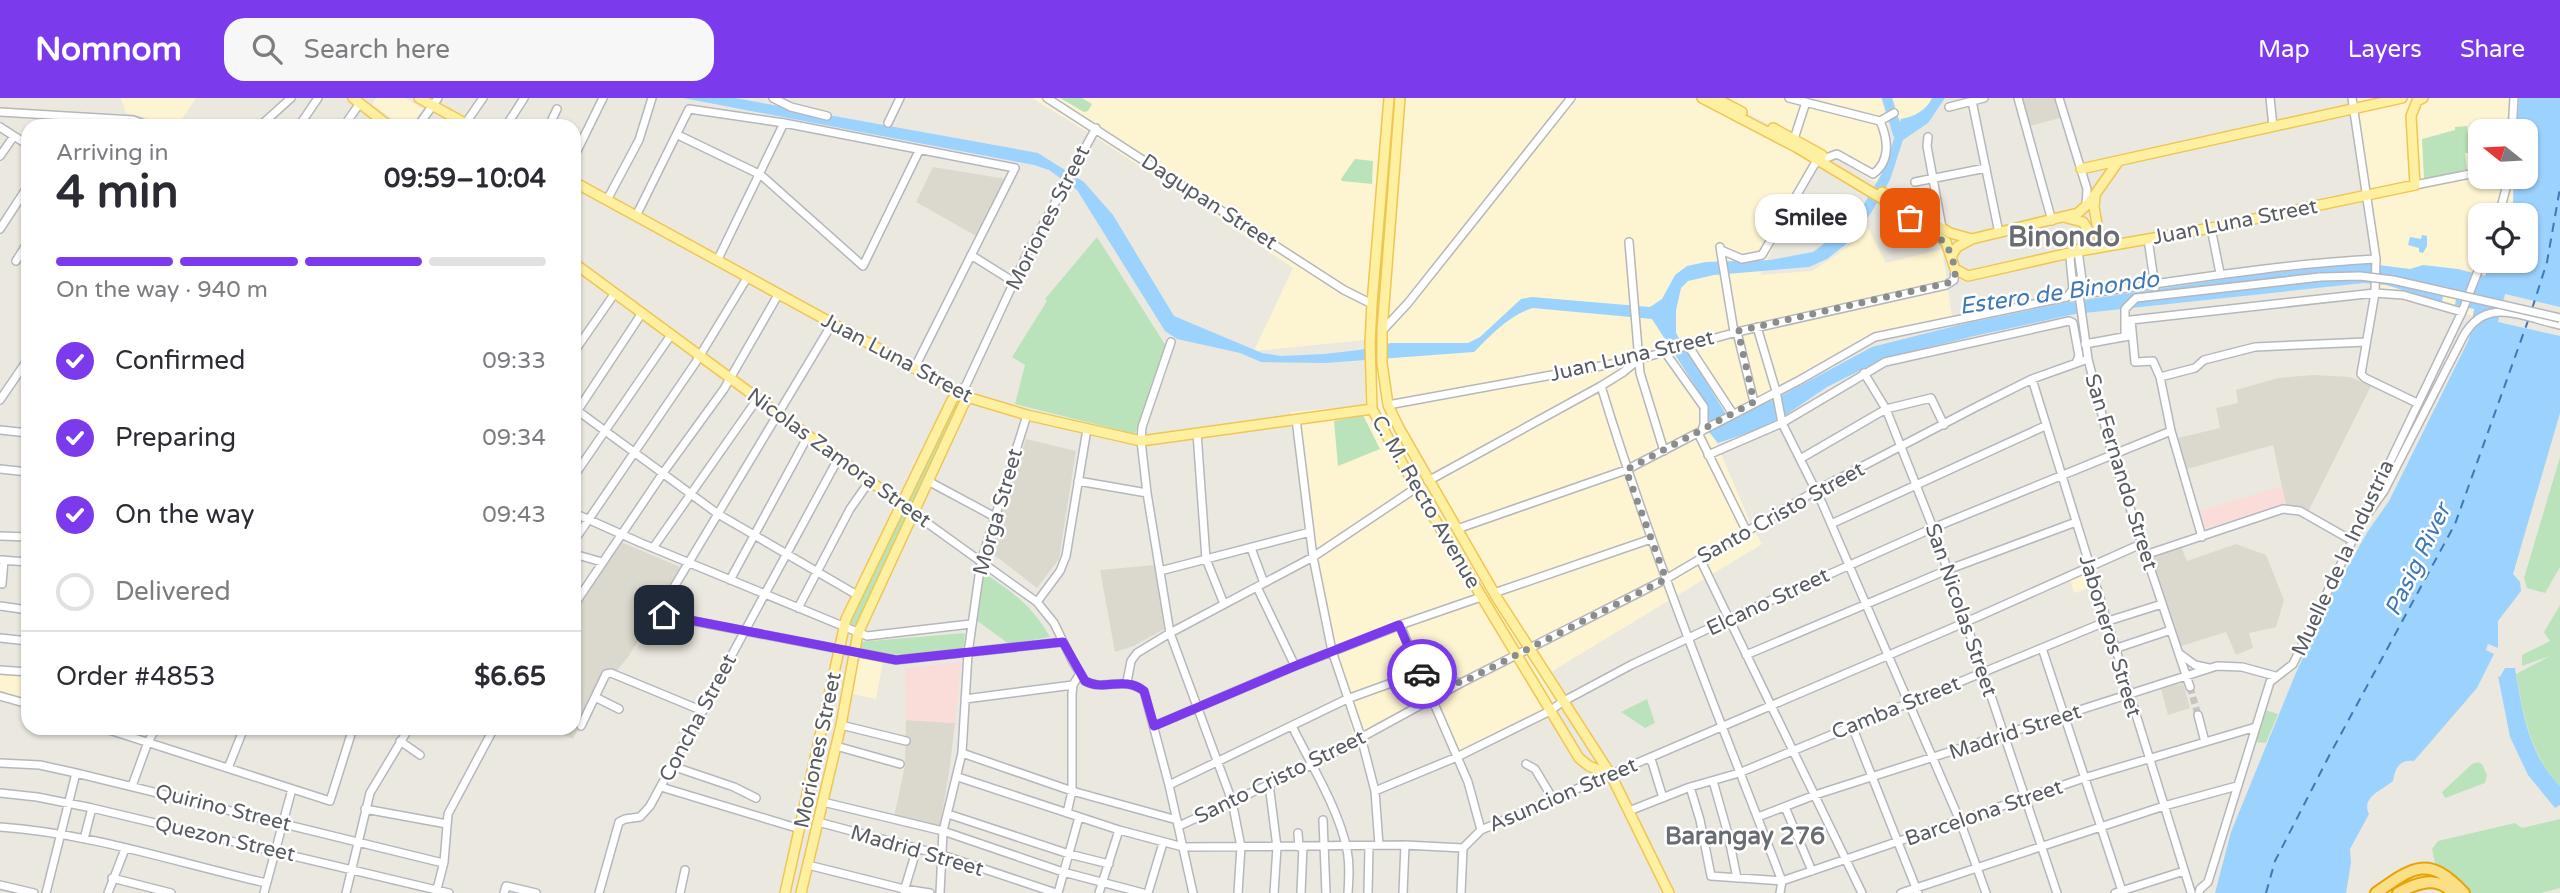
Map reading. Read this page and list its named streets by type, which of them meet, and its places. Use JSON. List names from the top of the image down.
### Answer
{
  "streets": {
    "main road": [
      "Moriones Street",
      "Juan Luna Street",
      "Nicolas Zamora Street",
      "C. M. Recto Avenue"
    ],
    "street": [
      "Dagupan Street",
      "San Fernando Street",
      "Morga Street",
      "Santo Cristo Street",
      "Muelle de la Industria",
      "Elcano Street",
      "San Nicolas Street",
      "Jaboneros Street",
      "Camba Street",
      "Concha Street",
      "Madrid Street",
      "Asuncion Street",
      "Quirino Street",
      "Barcelona Street",
      "Quezon Street"
    ]
  },
  "crossings": [
    ["Dagupan Street", "Moriones Street"],
    ["Dagupan Street", "C. M. Recto Avenue"],
    ["Moriones Street", "Juan Luna Street"],
    ["Moriones Street", "Nicolas Zamora Street"],
    ["Moriones Street", "Madrid Street"],
    ["Juan Luna Street", "San Fernando Street"],
    ["Juan Luna Street", "C. M. Recto Avenue"],
    ["Juan Luna Street", "Morga Street"],
    ["Nicolas Zamora Street", "Morga Street"],
    ["Nicolas Zamora Street", "Concha Street"],
    ["San Fernando Street", "Santo Cristo Street"],
    ["San Fernando Street", "Elcano Street"],
    ["San Fernando Street", "Camba Street"],
    ["San Fernando Street", "Madrid Street"],
    ["San Fernando Street", "Asuncion Street"],
    ["C. M. Recto Avenue", "Santo Cristo Street"],
    ["C. M. Recto Avenue", "Elcano Street"],
    ["C. M. Recto Avenue", "Camba Street"],
    ["C. M. Recto Avenue", "Asuncion Street"],
    ["Morga Street", "Santo Cristo Street"],
    ["Morga Street", "Madrid Street"],
    ["Santo Cristo Street", "San Nicolas Street"],
    ["Santo Cristo Street", "Jaboneros Street"],
    ["Muelle de la Industria", "Jaboneros Street"],
    ["Muelle de la Industria", "Madrid Street"],
    ["Muelle de la Industria", "Barcelona Street"],
    ["Elcano Street", "San Nicolas Street"],
    ["Elcano Street", "Jaboneros Street"],
    ["San Nicolas Street", "Camba Street"],
    ["San Nicolas Street", "Madrid Street"],
    ["San Nicolas Street", "Asuncion Street"],
    ["San Nicolas Street", "Barcelona Street"],
    ["Jaboneros Street", "Camba Street"],
    ["Jaboneros Street", "Madrid Street"],
    ["Jaboneros Street", "Asuncion Street"],
    ["Jaboneros Street", "Barcelona Street"],
    ["Camba Street", "Barcelona Street"]
  ],
  "districts": ["Binondo", "Barangay 276"],
  "water": ["Estero de Binondo", "Pasig River"],
  "places": ["Smilee"],
  "north": "left",
  "page": {
    "header": "Nomnom",
    "search": "Search here",
    "nav": ["Map", "Layers", "Share"],
    "heading": ["4 min", "Arriving in", "09:59–10:04"],
    "panel": ["Order #4853", "$6.65"],
    "bubble": "Smilee",
    "bar": "On the way · 940 m",
    "list": [
      ["Confirmed", "09:33"],
      ["Preparing", "09:34"],
      ["On the way", "09:43"],
      "Delivered"
    ]
  }
}
